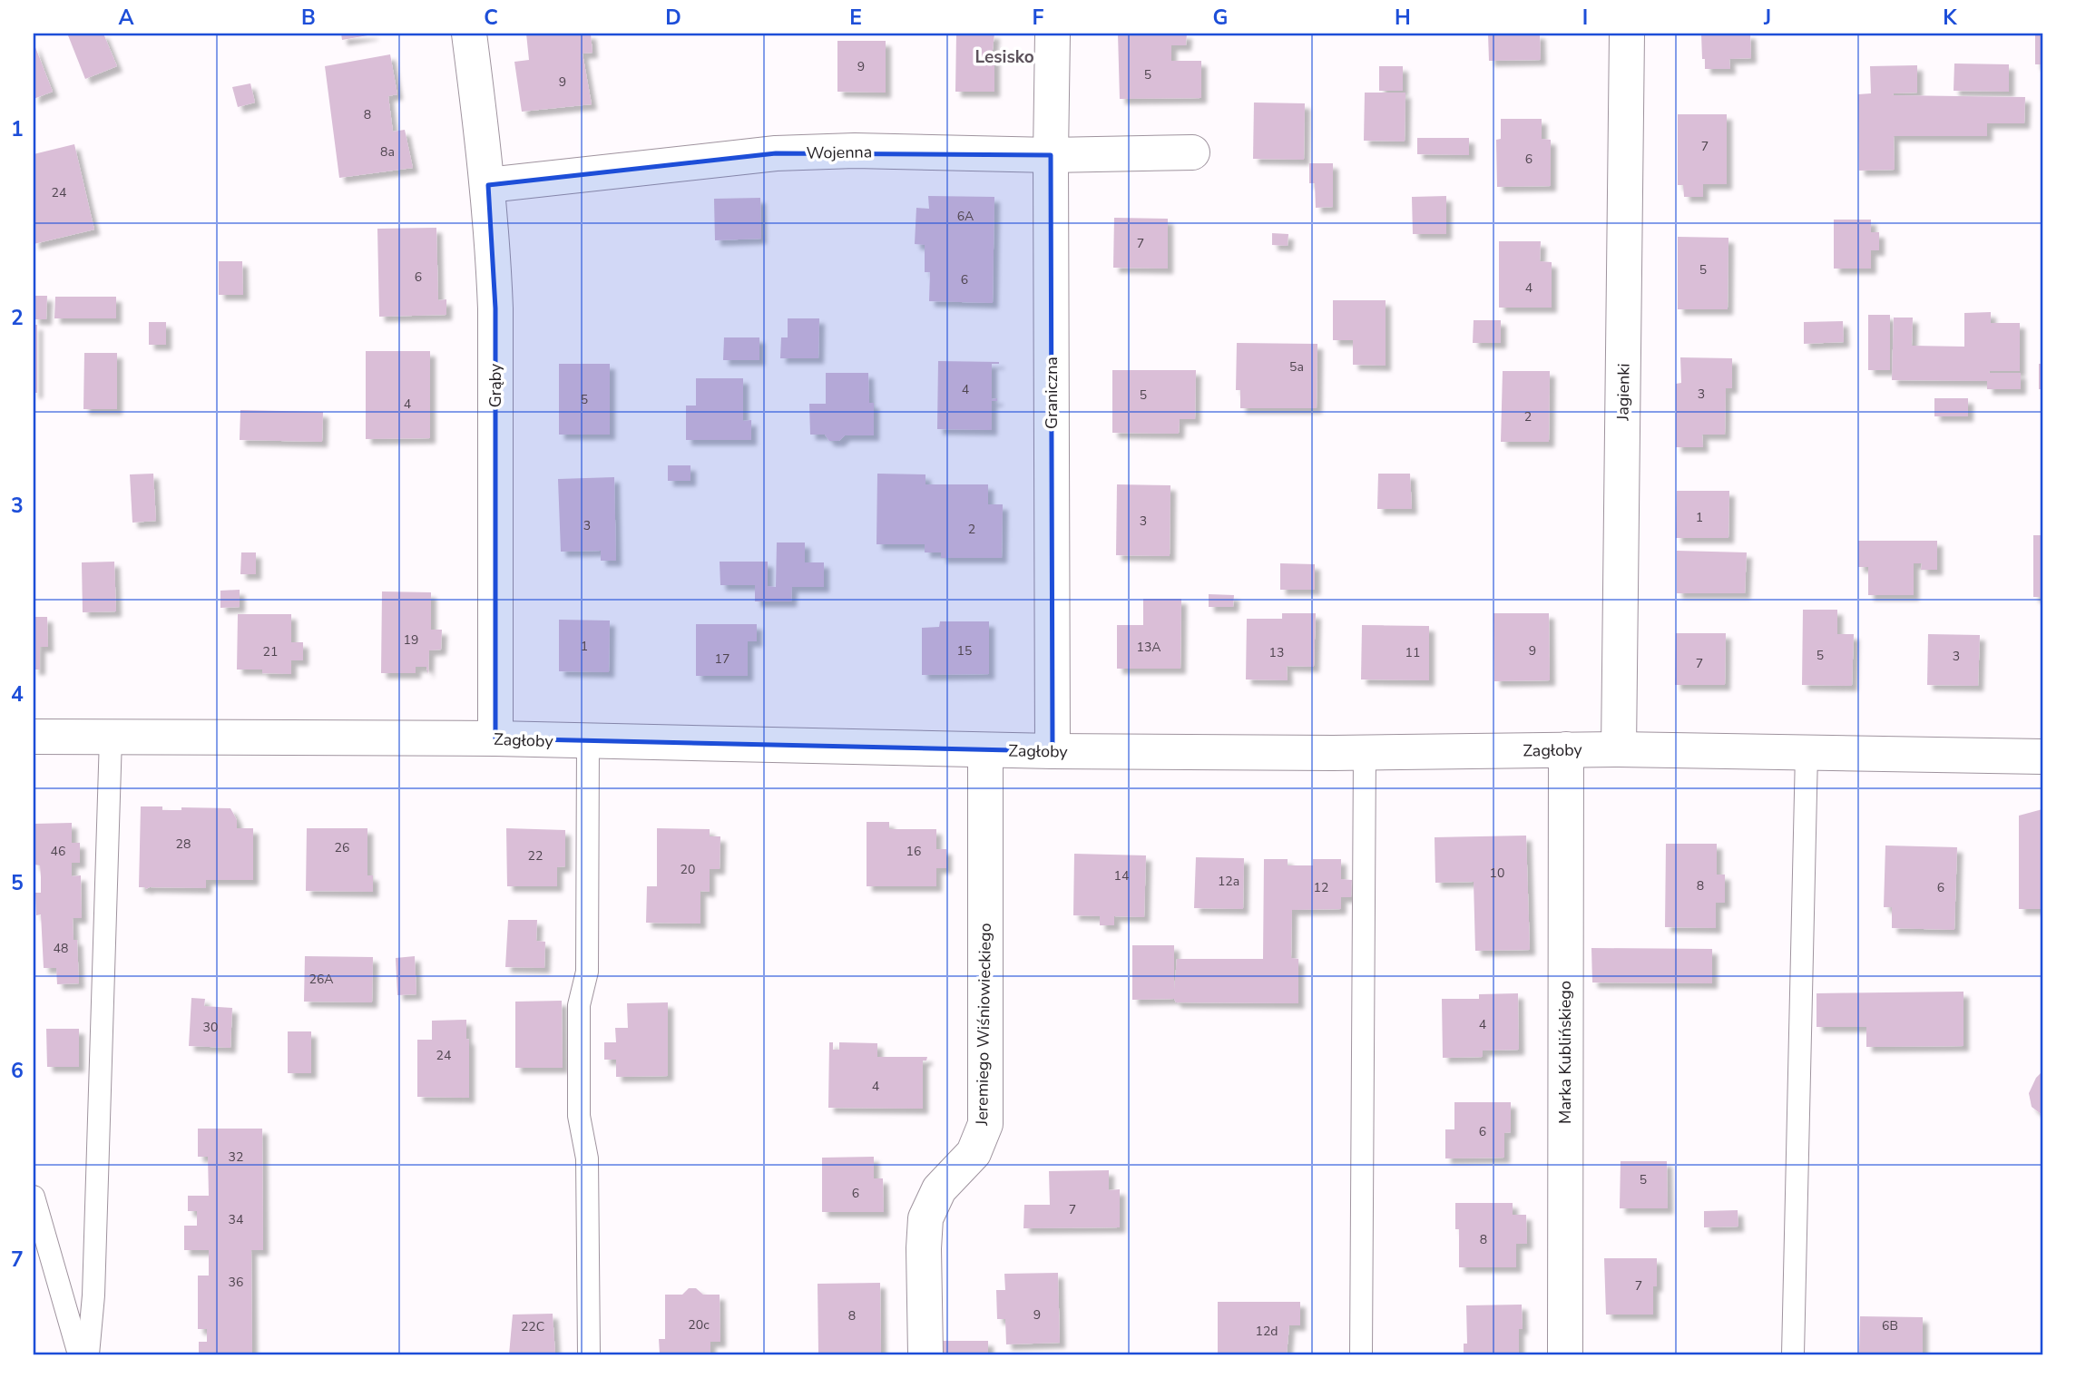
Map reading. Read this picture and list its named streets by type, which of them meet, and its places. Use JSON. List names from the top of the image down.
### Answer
{
  "streets": {
    "street": [
      "Wojenna",
      "Grąby",
      "Jagienki",
      "Graniczna",
      "Zagłoby",
      "Jeremiego Wiśniowieckiego",
      "Marka Kublińskiego"
    ]
  },
  "crossings": [
    ["Wojenna", "Grąby"],
    ["Wojenna", "Graniczna"],
    ["Grąby", "Zagłoby"],
    ["Jagienki", "Zagłoby"],
    ["Graniczna", "Zagłoby"],
    ["Zagłoby", "Jeremiego Wiśniowieckiego"],
    ["Zagłoby", "Marka Kublińskiego"]
  ],
  "districts": ["Lesisko"],
  "house_numbers": [
    "9",
    "5",
    "9",
    "8",
    "7",
    "8a",
    "6",
    "24",
    "6A",
    "7",
    "5",
    "6",
    "6",
    "4",
    "5a",
    "4",
    "3",
    "5",
    "5",
    "4",
    "2",
    "1",
    "3",
    "3",
    "2",
    "19",
    "1",
    "13A",
    "15",
    "9",
    "21",
    "13",
    "11",
    "5",
    "3",
    "17",
    "7",
    "28",
    "26",
    "46",
    "16",
    "22",
    "20",
    "10",
    "14",
    "12a",
    "8",
    "12",
    "6",
    "48",
    "26A",
    "4",
    "30",
    "24",
    "4",
    "6",
    "32",
    "5",
    "6",
    "7",
    "34",
    "8",
    "36",
    "7",
    "9",
    "8",
    "20c",
    "6B",
    "22C",
    "12d"
  ],
  "grid": {
    "columns": [
      "A",
      "B",
      "C",
      "D",
      "E",
      "F",
      "G",
      "H",
      "I",
      "J",
      "K"
    ],
    "rows": [
      "1",
      "2",
      "3",
      "4",
      "5",
      "6",
      "7"
    ]
  }
}
